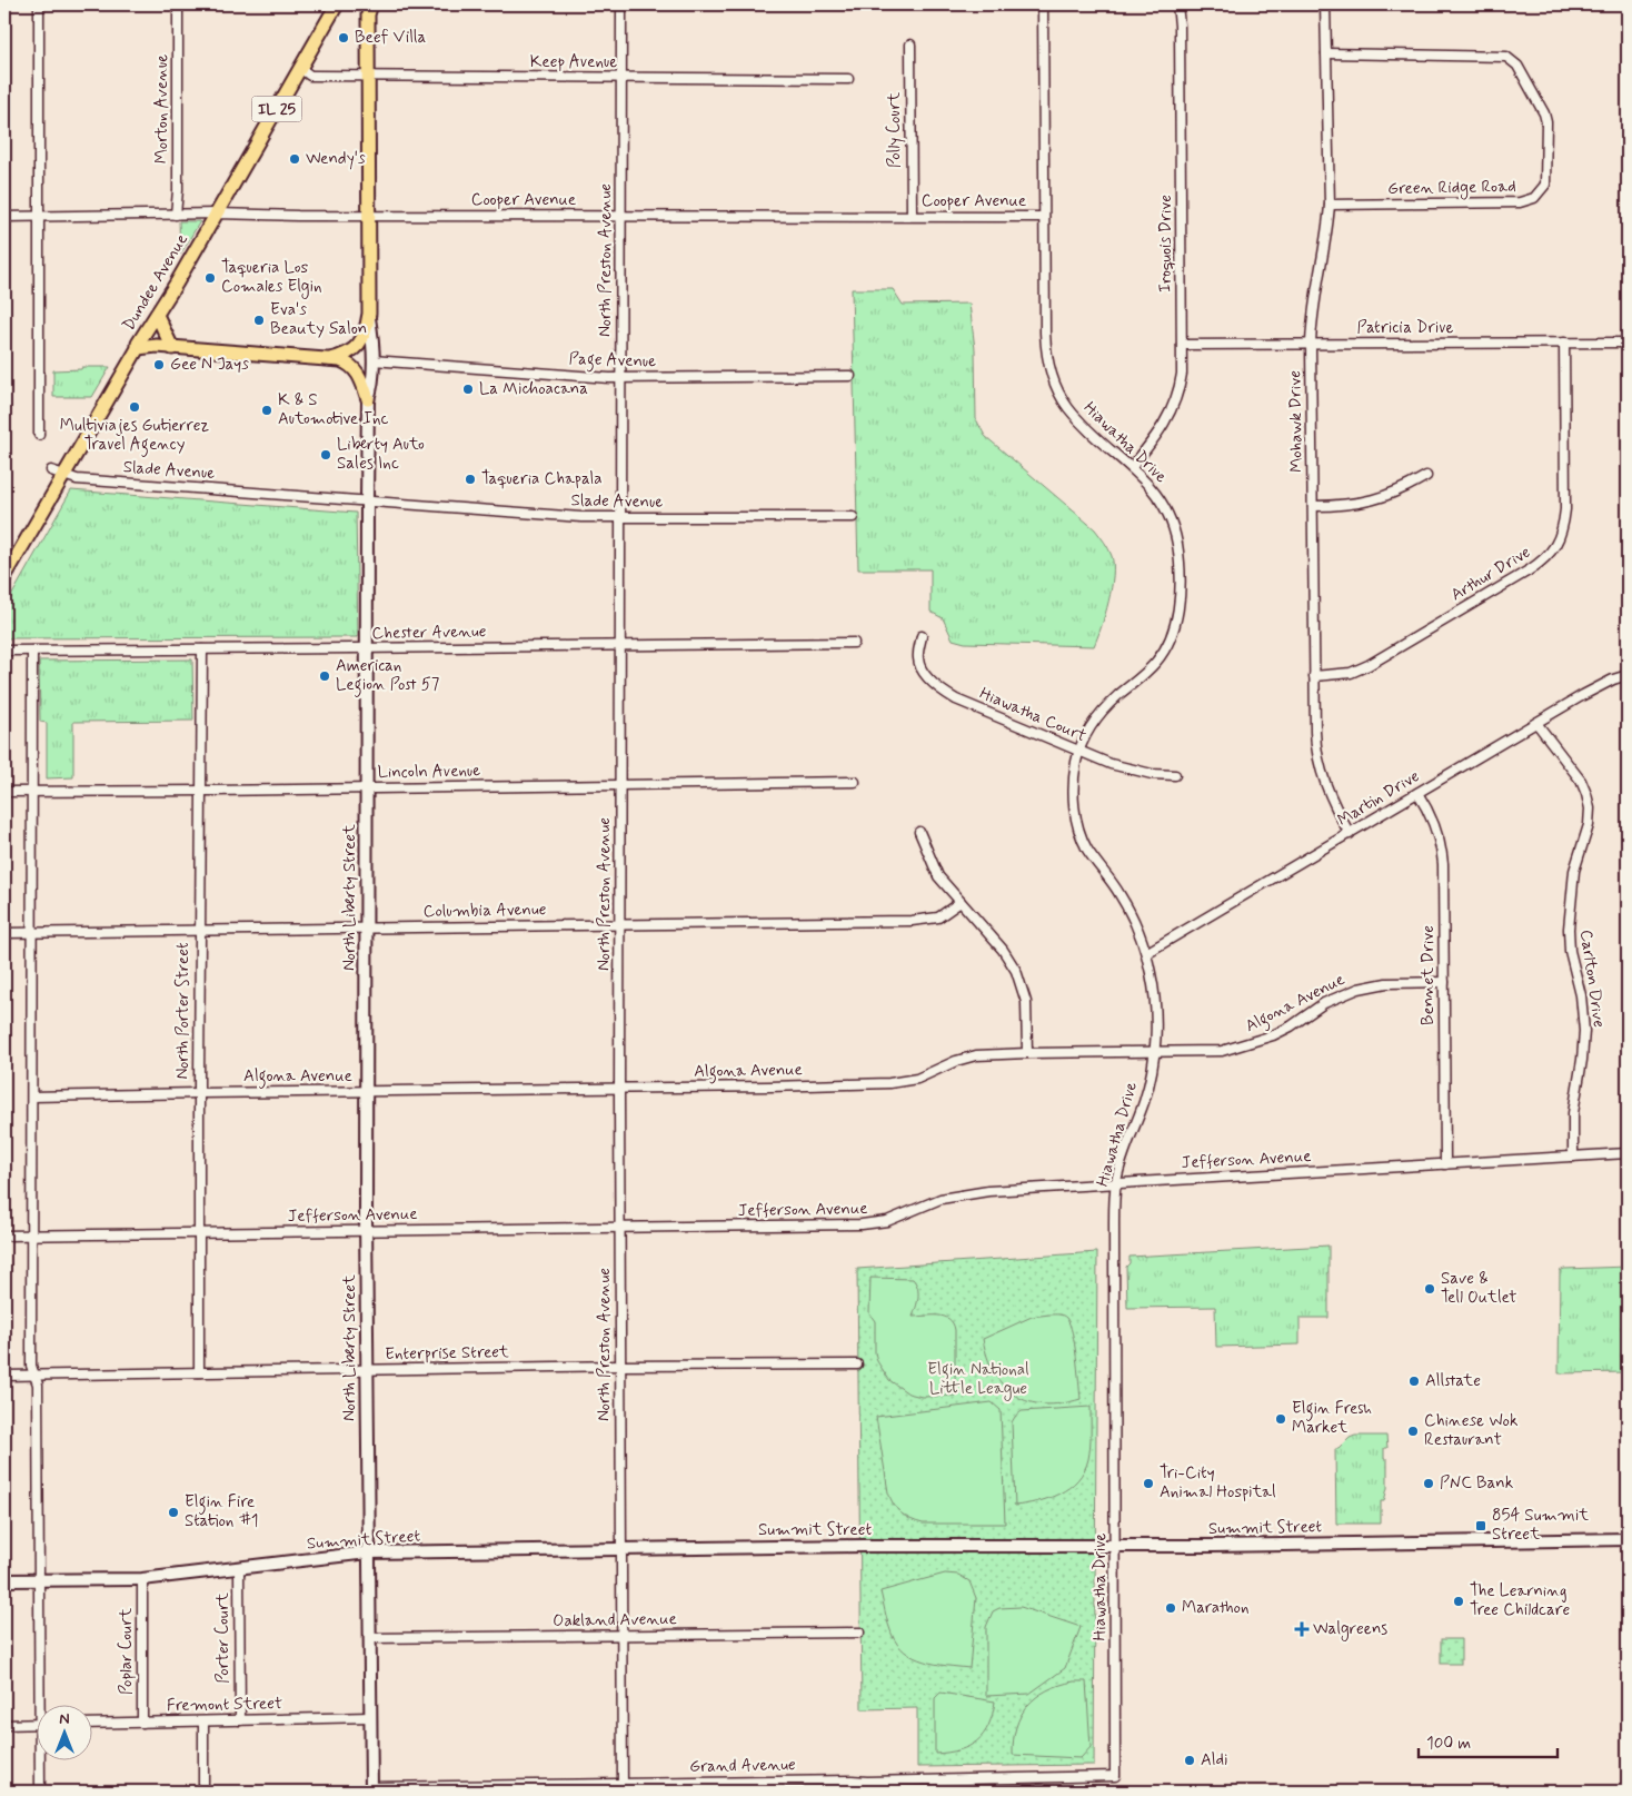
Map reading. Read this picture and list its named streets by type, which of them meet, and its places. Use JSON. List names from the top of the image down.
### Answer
{
  "streets": {
    "main road": [
      "IL 25",
      "Dundee Avenue",
      "North Liberty Street",
      "Summit Street"
    ],
    "street": [
      "Keep Avenue",
      "Morton Avenue",
      "Polly Court",
      "Green Ridge Road",
      "Cooper Avenue",
      "Iroquois Drive",
      "North Preston Avenue",
      "Patricia Drive",
      "Page Avenue",
      "Mohawk Drive",
      "Hiawatha Drive",
      "Slade Avenue",
      "Arthur Drive",
      "Chester Avenue",
      "Hiawatha Court",
      "Lincoln Avenue",
      "Martin Drive",
      "Columbia Avenue",
      "Bennet Drive",
      "Carlton Drive",
      "Algona Avenue",
      "North Porter Street",
      "Jefferson Avenue",
      "Enterprise Street",
      "Oakland Avenue",
      "Porter Court",
      "Poplar Court",
      "Fremont Street",
      "Grand Avenue"
    ]
  },
  "crossings": [
    ["Keep Avenue", "North Preston Avenue"],
    ["Keep Avenue", "Dundee Avenue"],
    ["Keep Avenue", "North Liberty Street"],
    ["Morton Avenue", "Cooper Avenue"],
    ["Polly Court", "Cooper Avenue"],
    ["Green Ridge Road", "Mohawk Drive"],
    ["Cooper Avenue", "North Preston Avenue"],
    ["Cooper Avenue", "Dundee Avenue"],
    ["Cooper Avenue", "Hiawatha Drive"],
    ["Cooper Avenue", "North Liberty Street"],
    ["Iroquois Drive", "Patricia Drive"],
    ["Iroquois Drive", "Hiawatha Drive"],
    ["North Preston Avenue", "Page Avenue"],
    ["North Preston Avenue", "Slade Avenue"],
    ["North Preston Avenue", "Chester Avenue"],
    ["North Preston Avenue", "Lincoln Avenue"],
    ["North Preston Avenue", "Columbia Avenue"],
    ["North Preston Avenue", "Algona Avenue"],
    ["North Preston Avenue", "Jefferson Avenue"],
    ["North Preston Avenue", "Enterprise Street"],
    ["North Preston Avenue", "Summit Street"],
    ["North Preston Avenue", "Oakland Avenue"],
    ["North Preston Avenue", "Grand Avenue"],
    ["Dundee Avenue", "Slade Avenue"],
    ["Patricia Drive", "Mohawk Drive"],
    ["Patricia Drive", "Arthur Drive"],
    ["Page Avenue", "North Liberty Street"],
    ["Mohawk Drive", "Arthur Drive"],
    ["Mohawk Drive", "Martin Drive"],
    ["Hiawatha Drive", "Hiawatha Court"],
    ["Hiawatha Drive", "Martin Drive"],
    ["Hiawatha Drive", "Algona Avenue"],
    ["Hiawatha Drive", "Jefferson Avenue"],
    ["Hiawatha Drive", "Summit Street"],
    ["Hiawatha Drive", "Grand Avenue"],
    ["Slade Avenue", "North Liberty Street"],
    ["Chester Avenue", "North Liberty Street"],
    ["Chester Avenue", "North Porter Street"],
    ["Lincoln Avenue", "North Liberty Street"],
    ["Lincoln Avenue", "North Porter Street"],
    ["Martin Drive", "Bennet Drive"],
    ["Martin Drive", "Carlton Drive"],
    ["North Liberty Street", "Columbia Avenue"],
    ["North Liberty Street", "Algona Avenue"],
    ["North Liberty Street", "Jefferson Avenue"],
    ["North Liberty Street", "Enterprise Street"],
    ["North Liberty Street", "Summit Street"],
    ["North Liberty Street", "Oakland Avenue"],
    ["North Liberty Street", "Fremont Street"],
    ["North Liberty Street", "Grand Avenue"],
    ["Columbia Avenue", "North Porter Street"],
    ["Bennet Drive", "Algona Avenue"],
    ["Bennet Drive", "Jefferson Avenue"],
    ["Carlton Drive", "Jefferson Avenue"],
    ["Algona Avenue", "North Porter Street"],
    ["North Porter Street", "Jefferson Avenue"],
    ["North Porter Street", "Enterprise Street"],
    ["Summit Street", "Porter Court"],
    ["Summit Street", "Poplar Court"],
    ["Porter Court", "Fremont Street"],
    ["Poplar Court", "Fremont Street"]
  ],
  "parks": ["Elgin National Little League"],
  "places": {
    "other": [
      "Beef Villa",
      "Wendy's",
      "Taqueria Los Comales Elgin",
      "Eva's Beauty Salon",
      "Gee N Jays",
      "La Michoacana",
      "Multiviajes Gutierrez Travel Agency",
      "K & S Automotive Inc",
      "Liberty Auto Sales Inc",
      "Taqueria Chapala",
      "American Legion Post 57",
      "Save & Tell Outlet",
      "Allstate",
      "Elgin Fresh Market",
      "Chinese Wok Restaurant",
      "Tri-City Animal Hospital",
      "PNC Bank",
      "Elgin Fire Station #1",
      "The Learning Tree Childcare",
      "Marathon",
      "Aldi"
    ],
    "transit": ["854 Summit Street"],
    "health": ["Walgreens"]
  },
  "scale_bar": "100 m",
  "north": "top"
}
